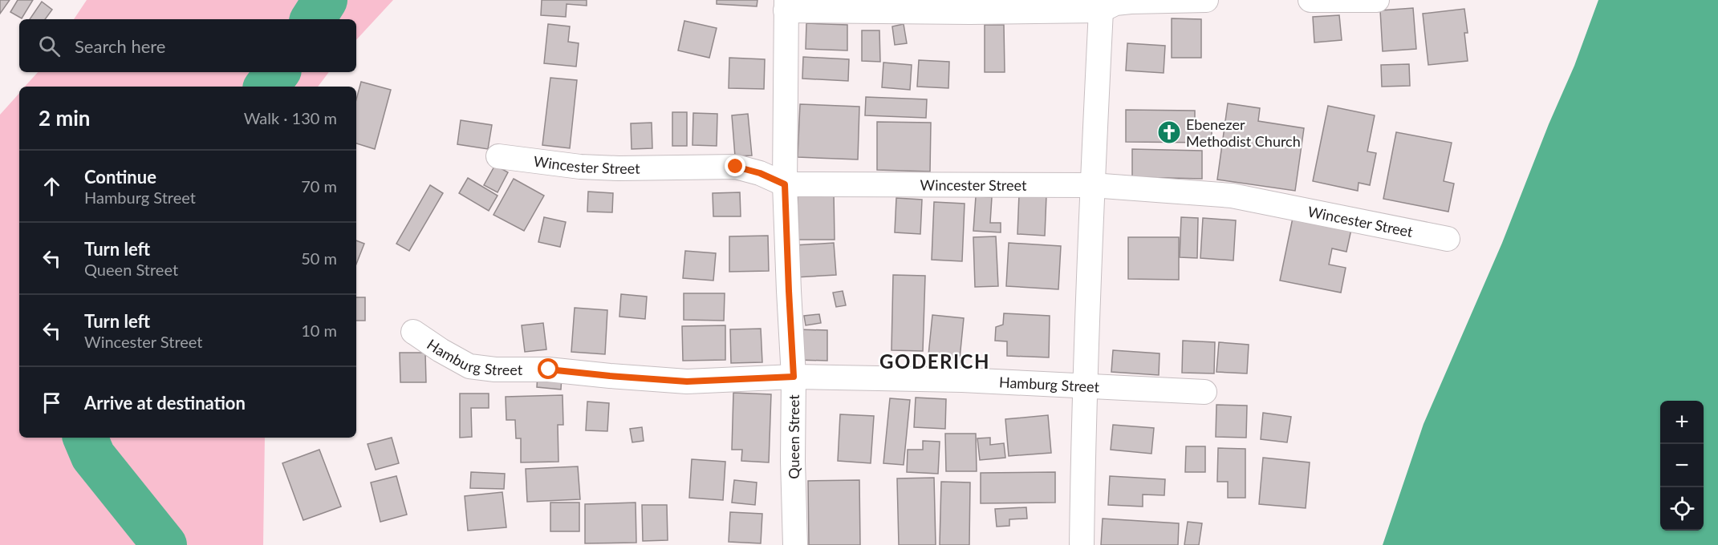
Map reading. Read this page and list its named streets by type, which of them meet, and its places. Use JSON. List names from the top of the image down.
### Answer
{
  "streets": {
    "street": ["Wincester Street", "Hamburg Street", "Queen Street"]
  },
  "crossings": [
    ["Wincester Street", "Queen Street"],
    ["Hamburg Street", "Queen Street"]
  ],
  "districts": ["GODERICH"],
  "places": {
    "church": ["Ebenezer Methodist Church"]
  },
  "page": {
    "search": "Search here",
    "heading": ["2 min", "Walk · 130 m"],
    "list": [
      ["Continue", "Hamburg Street", "70 m"],
      ["Turn left", "Queen Street", "50 m"],
      ["Turn left", "Wincester Street", "10 m"],
      "Arrive at destination"
    ],
    "map_buttons": ["+", "−"]
  }
}
